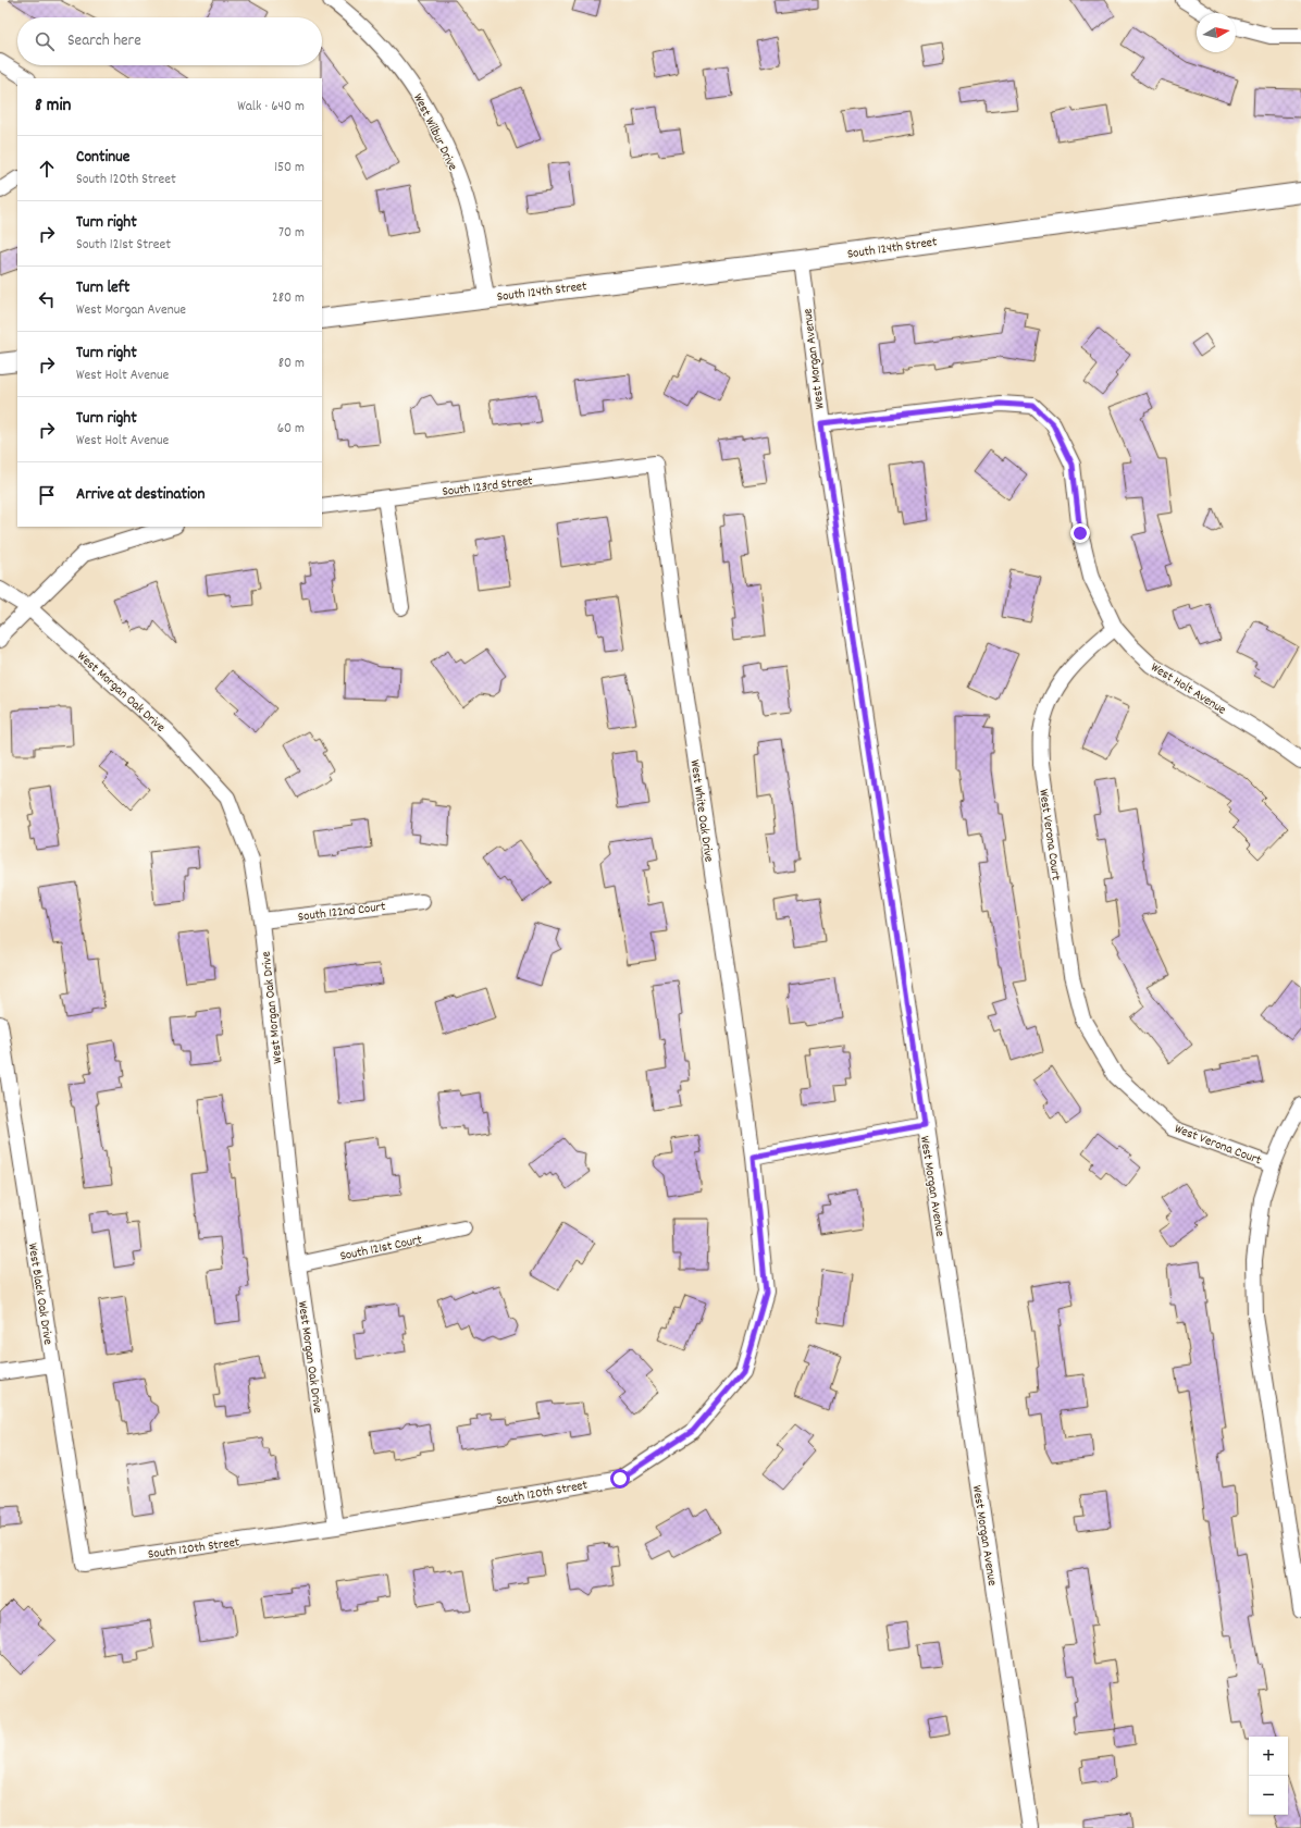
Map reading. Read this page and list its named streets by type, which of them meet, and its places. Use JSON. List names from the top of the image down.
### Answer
{
  "streets": {
    "street": [
      "West Wilbur Drive",
      "South 124th Street",
      "West Morgan Avenue",
      "South 123rd Street",
      "West Holt Avenue",
      "West Morgan Oak Drive",
      "West White Oak Drive",
      "West Verona Court",
      "South 122nd Court",
      "South 121st Court",
      "West Black Oak Drive",
      "South 120th Street"
    ]
  },
  "crossings": [
    ["West Wilbur Drive", "South 124th Street"],
    ["South 124th Street", "West Morgan Avenue"],
    ["West Morgan Avenue", "West Holt Avenue"],
    ["South 123rd Street", "West White Oak Drive"],
    ["West Holt Avenue", "West Verona Court"],
    ["West Morgan Oak Drive", "South 122nd Court"],
    ["West Morgan Oak Drive", "South 121st Court"],
    ["West Morgan Oak Drive", "South 120th Street"],
    ["West White Oak Drive", "South 120th Street"],
    ["West Black Oak Drive", "South 120th Street"]
  ],
  "north": "right",
  "page": {
    "search": "Search here",
    "heading": ["8 min", "Walk · 640 m"],
    "list": [
      ["Continue", "South 120th Street", "150 m"],
      ["Turn right", "South 121st Street", "70 m"],
      ["Turn left", "West Morgan Avenue", "280 m"],
      ["Turn right", "West Holt Avenue", "80 m"],
      ["Turn right", "West Holt Avenue", "60 m"],
      "Arrive at destination"
    ],
    "map_buttons": ["+", "−"]
  }
}
